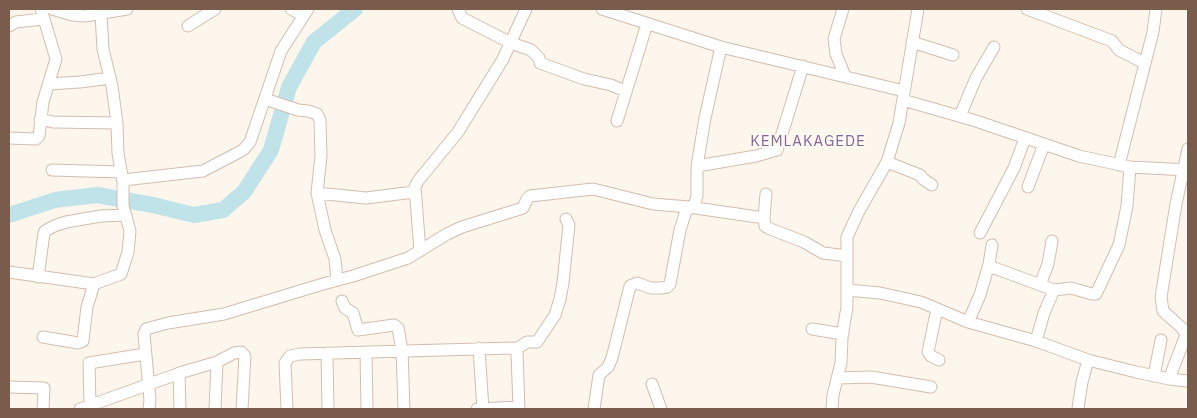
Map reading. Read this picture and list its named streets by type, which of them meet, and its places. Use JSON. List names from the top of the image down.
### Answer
{
  "districts": ["KEMLAKAGEDE"]
}
